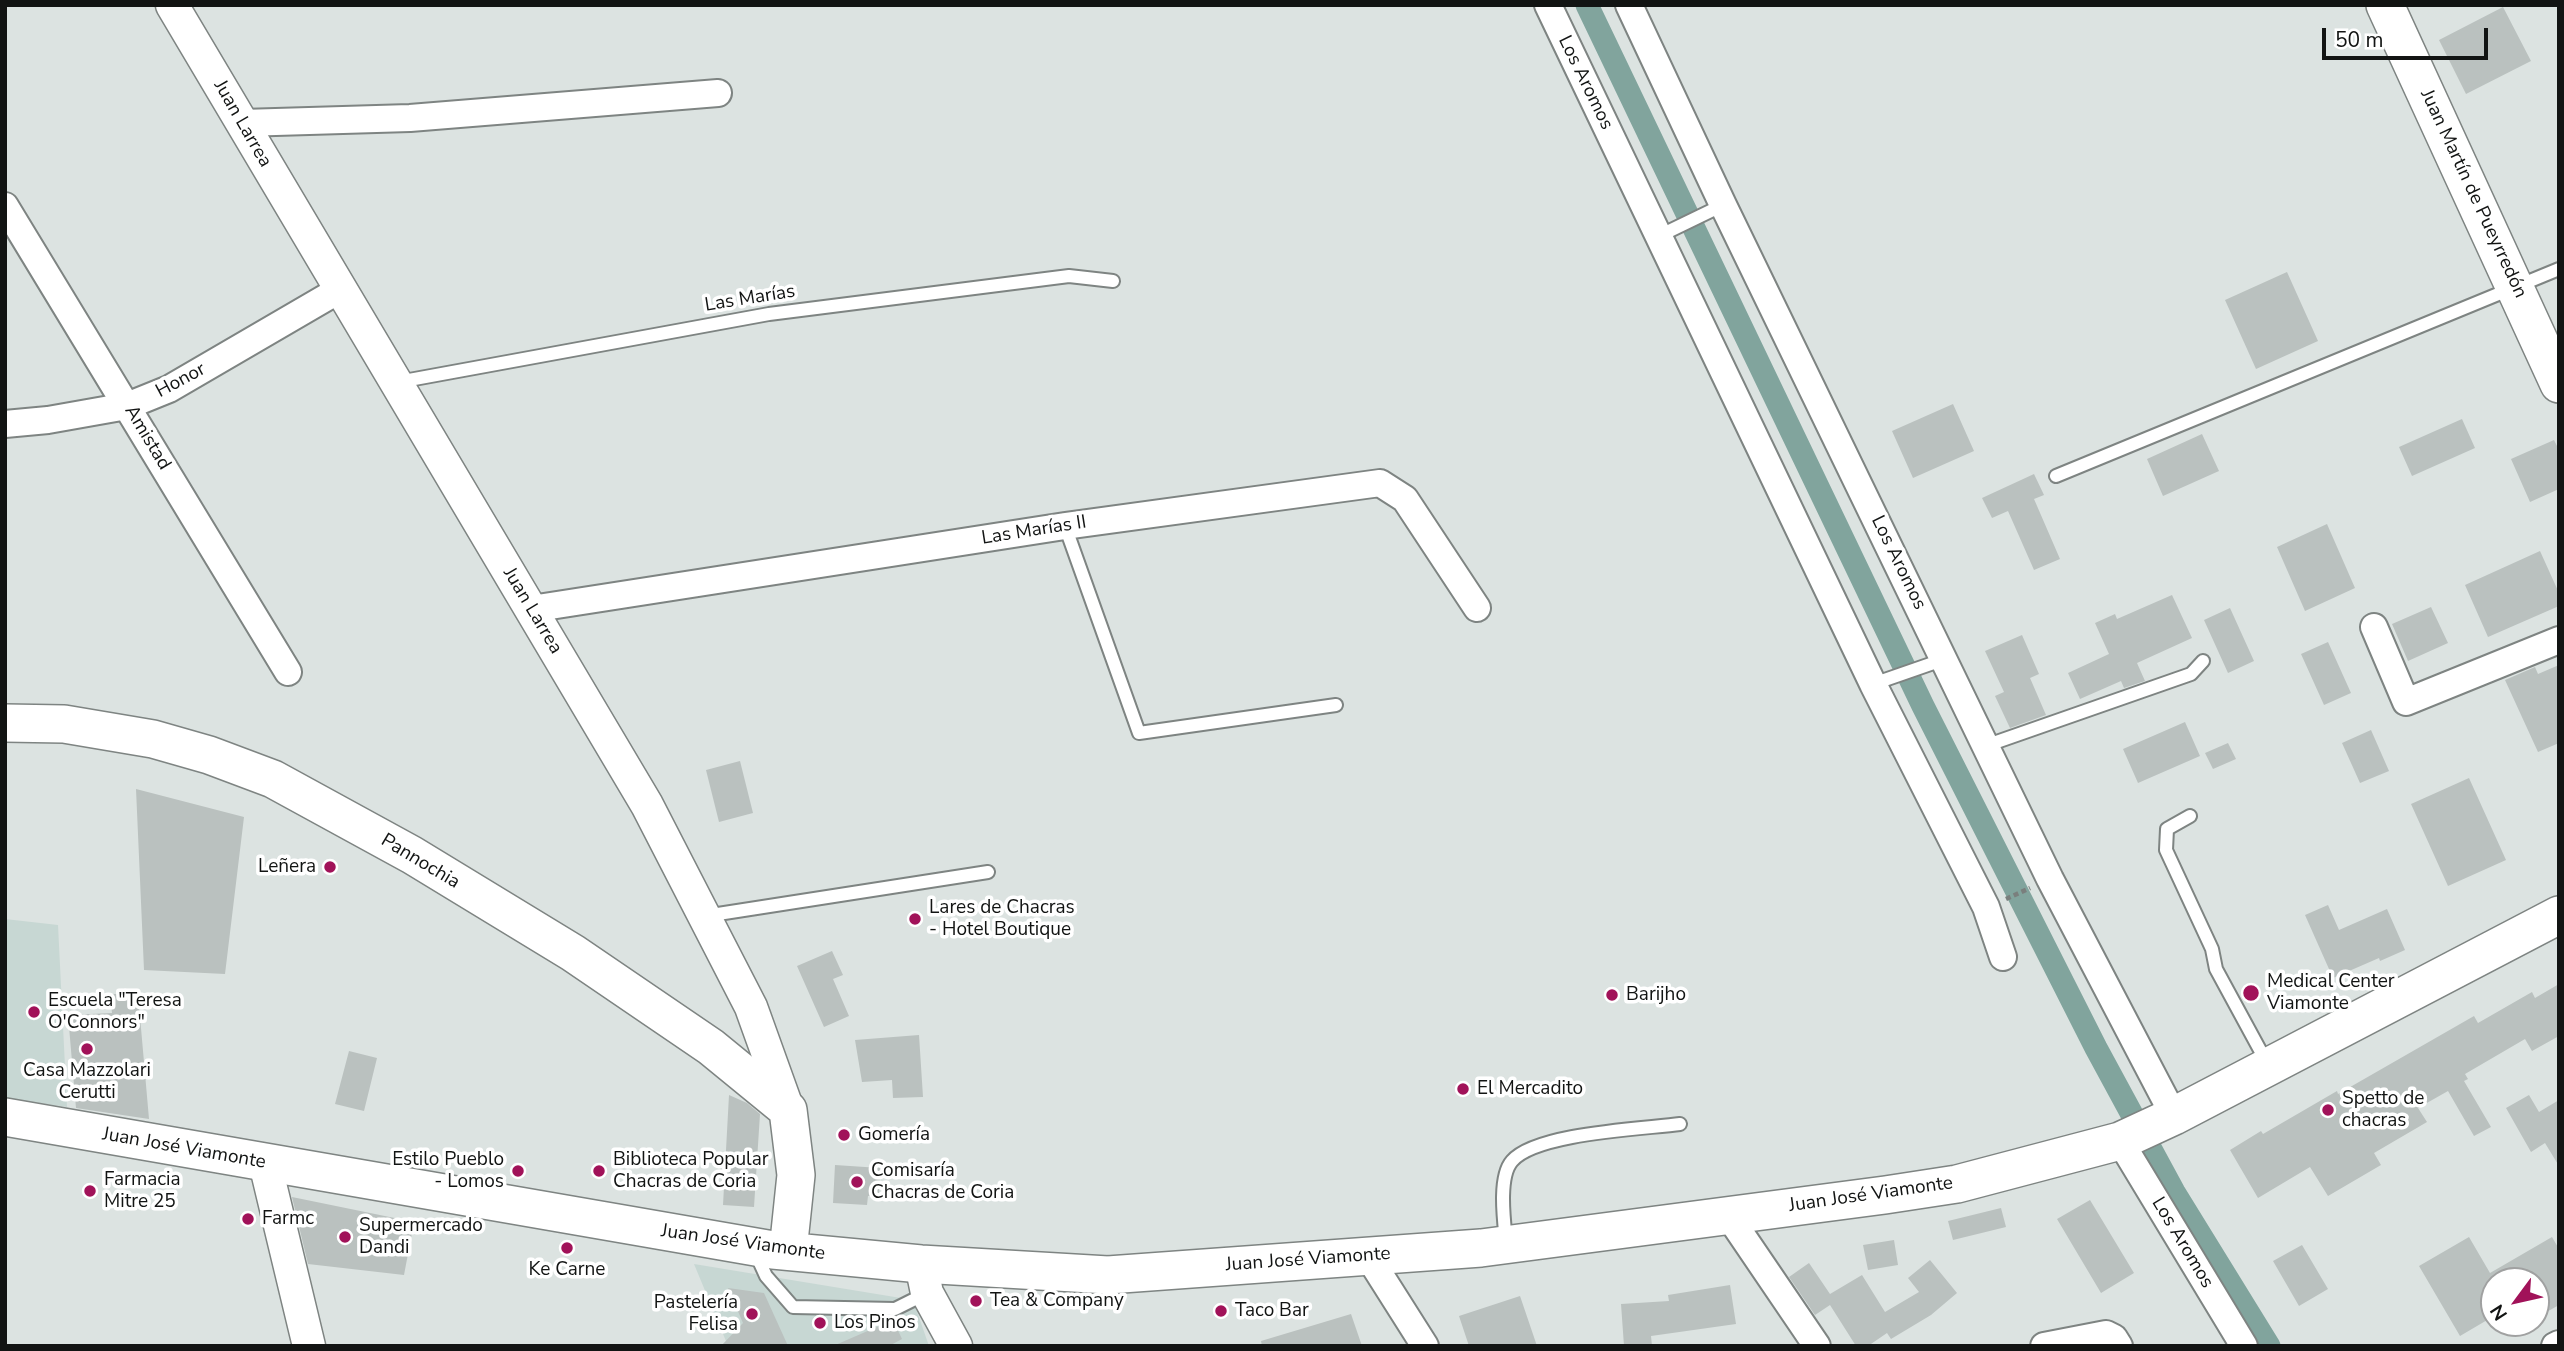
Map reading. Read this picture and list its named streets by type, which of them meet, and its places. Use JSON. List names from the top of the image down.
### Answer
{
  "streets": {
    "main road": [
      "Juan Larrea",
      "Juan Martín de Pueyrredón",
      "Pannochia",
      "Juan José Viamonte"
    ],
    "street": [
      "Los Aromos",
      "Honor",
      "Amistad",
      "Las Marías II"
    ],
    "lane": ["Las Marías"]
  },
  "crossings": [
    ["Los Aromos", "Juan José Viamonte"],
    ["Juan Larrea", "Las Marías"],
    ["Juan Larrea", "Honor"],
    ["Juan Larrea", "Las Marías II"],
    ["Juan Larrea", "Pannochia"],
    ["Juan Larrea", "Juan José Viamonte"],
    ["Honor", "Amistad"]
  ],
  "places": [
    "Leñera",
    "Lares de Chacras - Hotel Boutique",
    "Medical Center Viamonte",
    "Barijho",
    "Escuela \"Teresa O'Connors\"",
    "Casa Mazzolari Cerutti",
    "El Mercadito",
    "Spetto de chacras",
    "Gomería",
    "Estilo Pueblo - Lomos",
    "Biblioteca Popular Chacras de Coria",
    "Comisaría Chacras de Coria",
    "Farmacia Mitre 25",
    "Farmc",
    "Supermercado Dandi",
    "Ke Carne",
    "Tea & Company",
    "Taco Bar",
    "Pastelería Felisa",
    "Los Pinos"
  ],
  "scale_bar": "50 m",
  "north": "bottom left"
}
